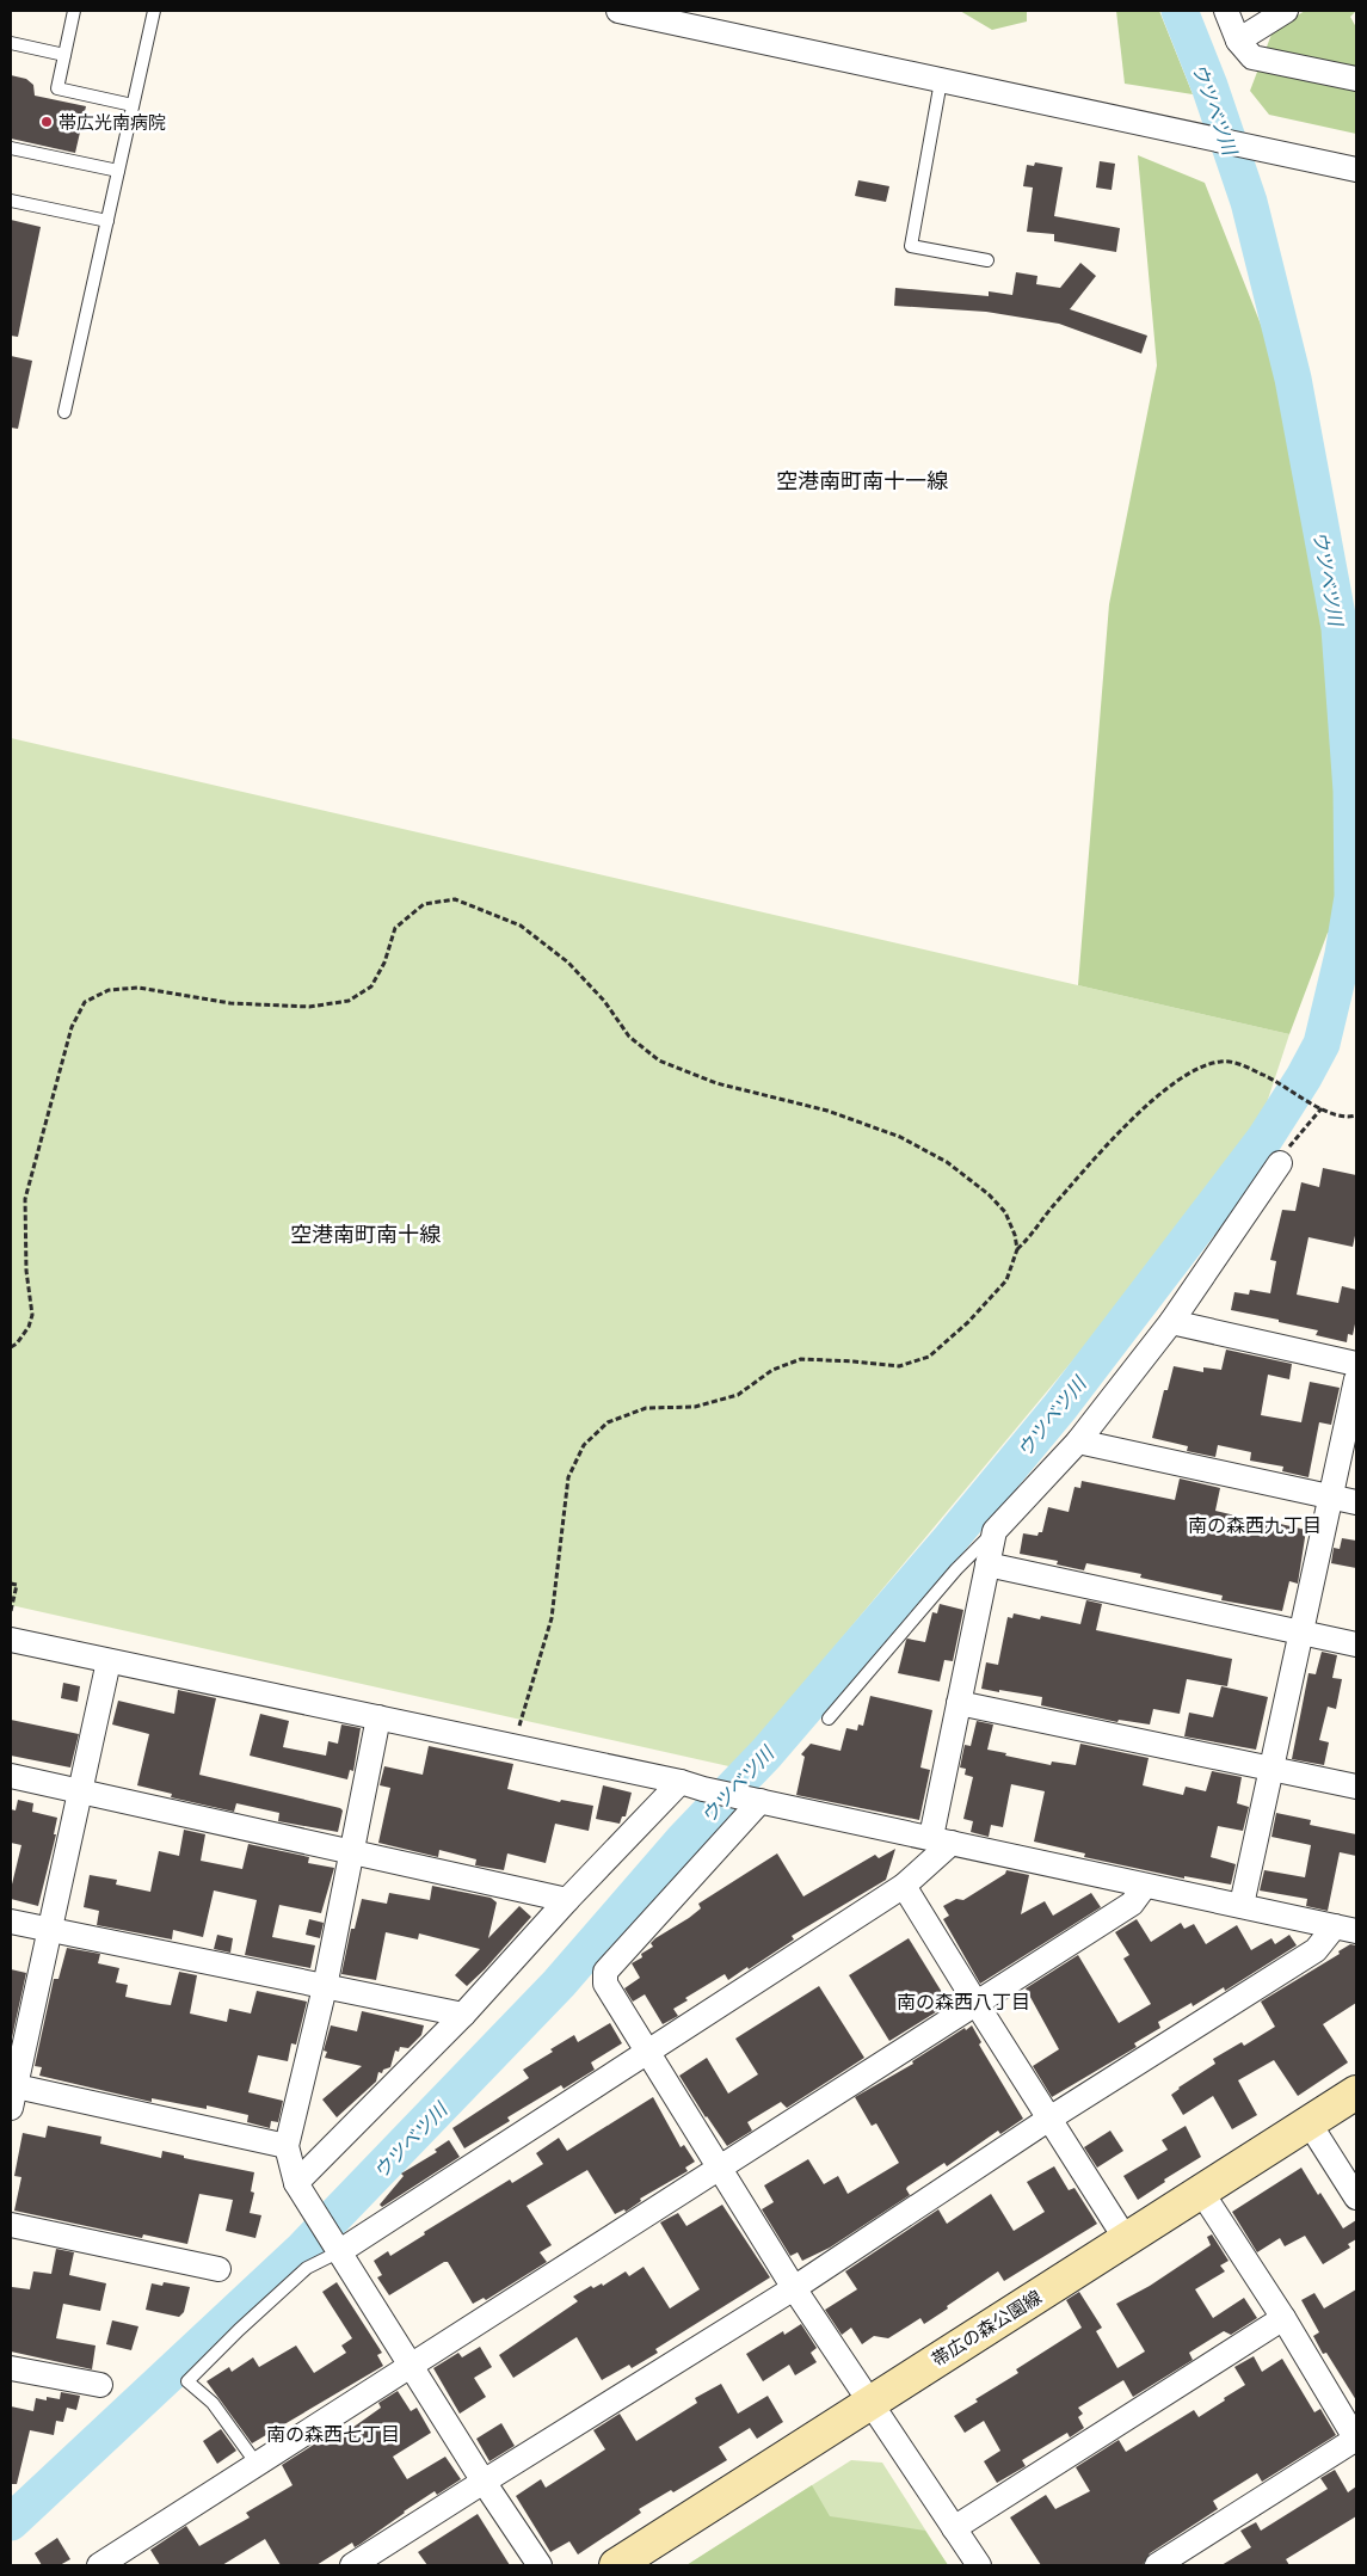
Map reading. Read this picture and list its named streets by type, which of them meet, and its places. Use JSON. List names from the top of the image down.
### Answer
{
  "streets": {
    "main road": ["帯広の森公園線"]
  },
  "districts": [
    "空港南町南十一線",
    "空港南町南十線",
    "南の森西九丁目",
    "南の森西八丁目",
    "南の森西七丁目"
  ],
  "water": ["ウツベツ川"],
  "places": ["帯広光南病院"]
}
